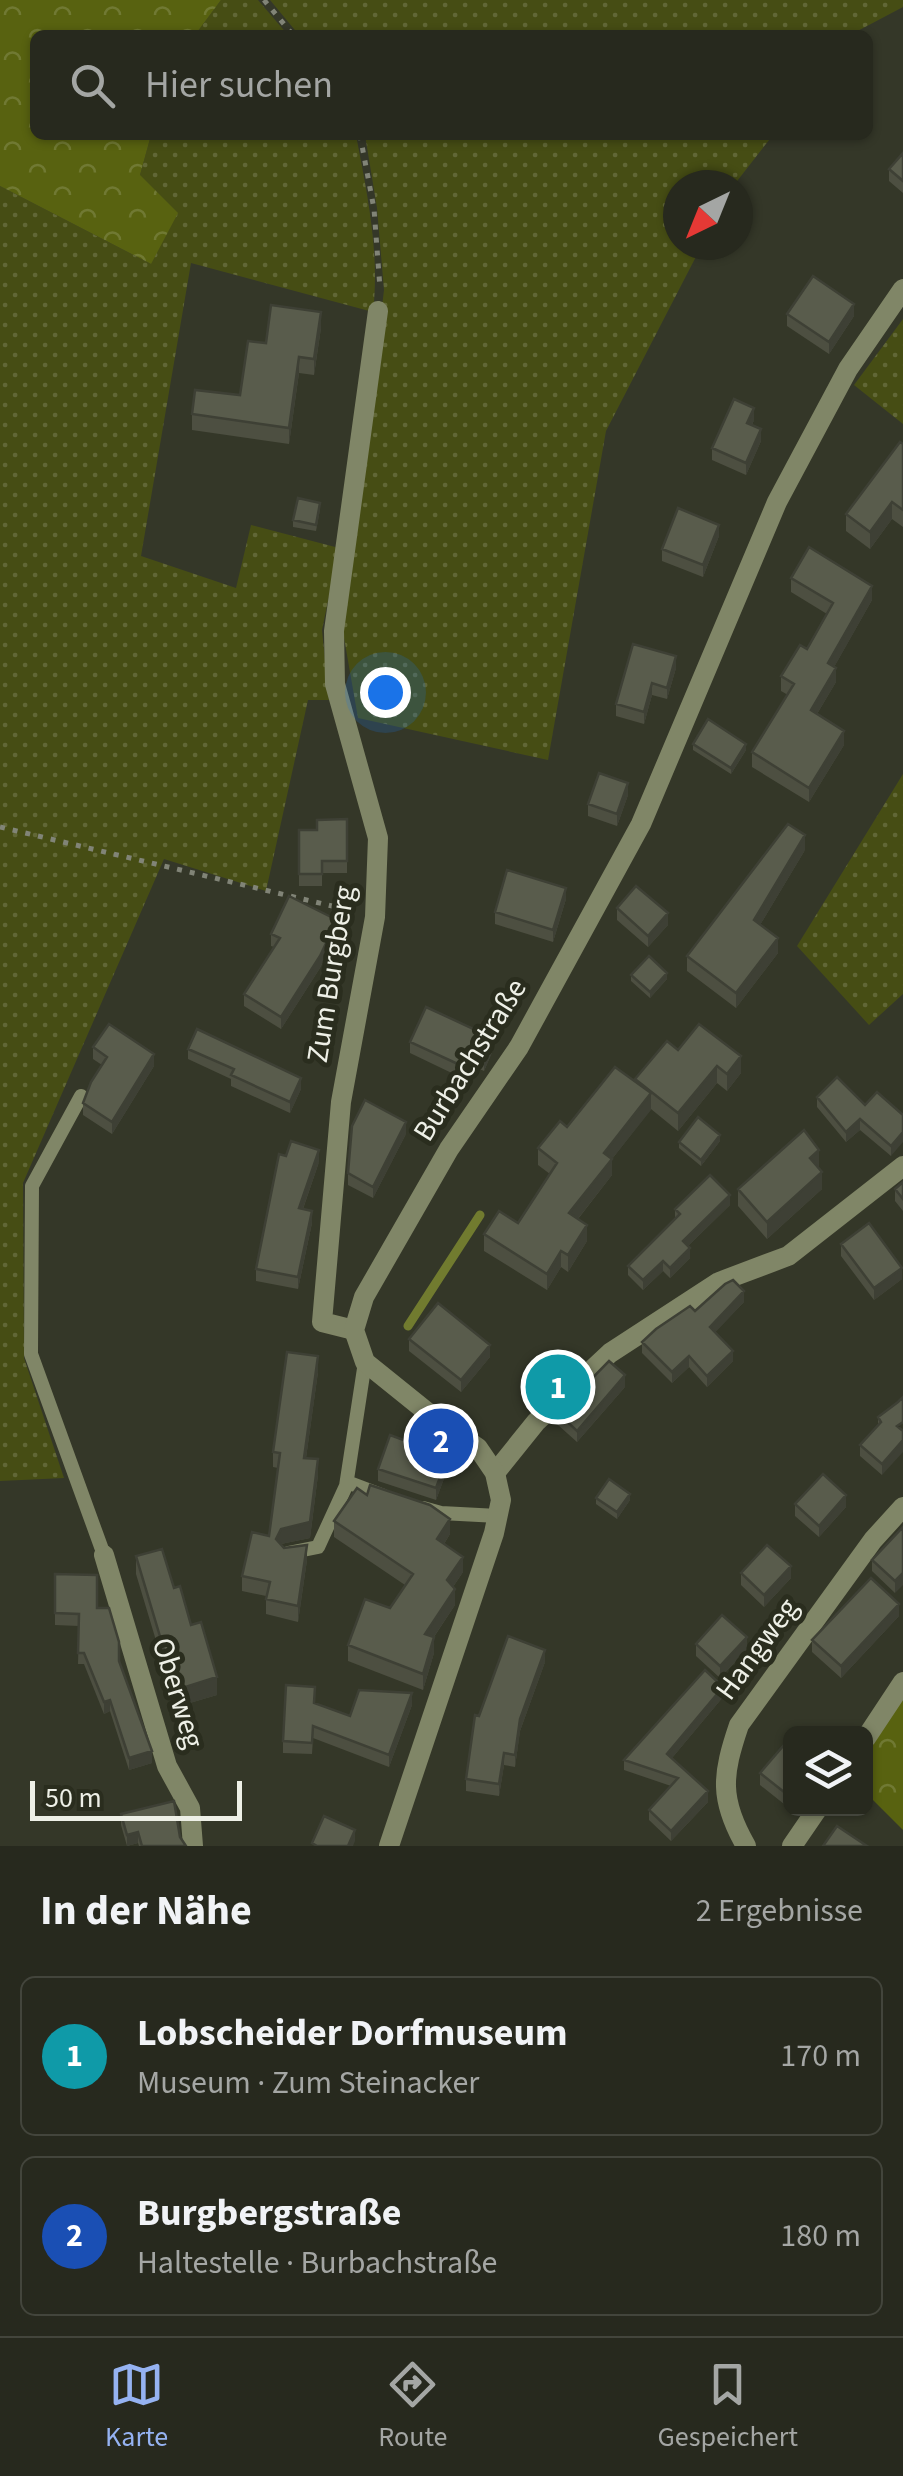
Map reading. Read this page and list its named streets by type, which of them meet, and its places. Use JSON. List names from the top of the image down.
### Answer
{
  "streets": {
    "street": [
      "Zum Burgberg",
      "Burbachstraße",
      "Hangweg",
      "Oberweg"
    ]
  },
  "crossings": [
    ["Zum Burgberg", "Burbachstraße"]
  ],
  "scale_bar": "50 m",
  "north": "bottom left",
  "page": {
    "search": "Hier suchen",
    "pins": ["1", "2"],
    "scale": "50 m",
    "heading": ["In der Nähe", "2 Ergebnisse"],
    "list": [
      {
        "mark": "1",
        "name": "Lobscheider Dorfmuseum",
        "note": "Museum · Zum Steinacker",
        "value": "170 m"
      },
      {
        "mark": "2",
        "name": "Burgbergstraße",
        "note": "Haltestelle · Burbachstraße",
        "value": "180 m"
      }
    ],
    "nav": ["Karte", "Route", "Gespeichert"]
  }
}
